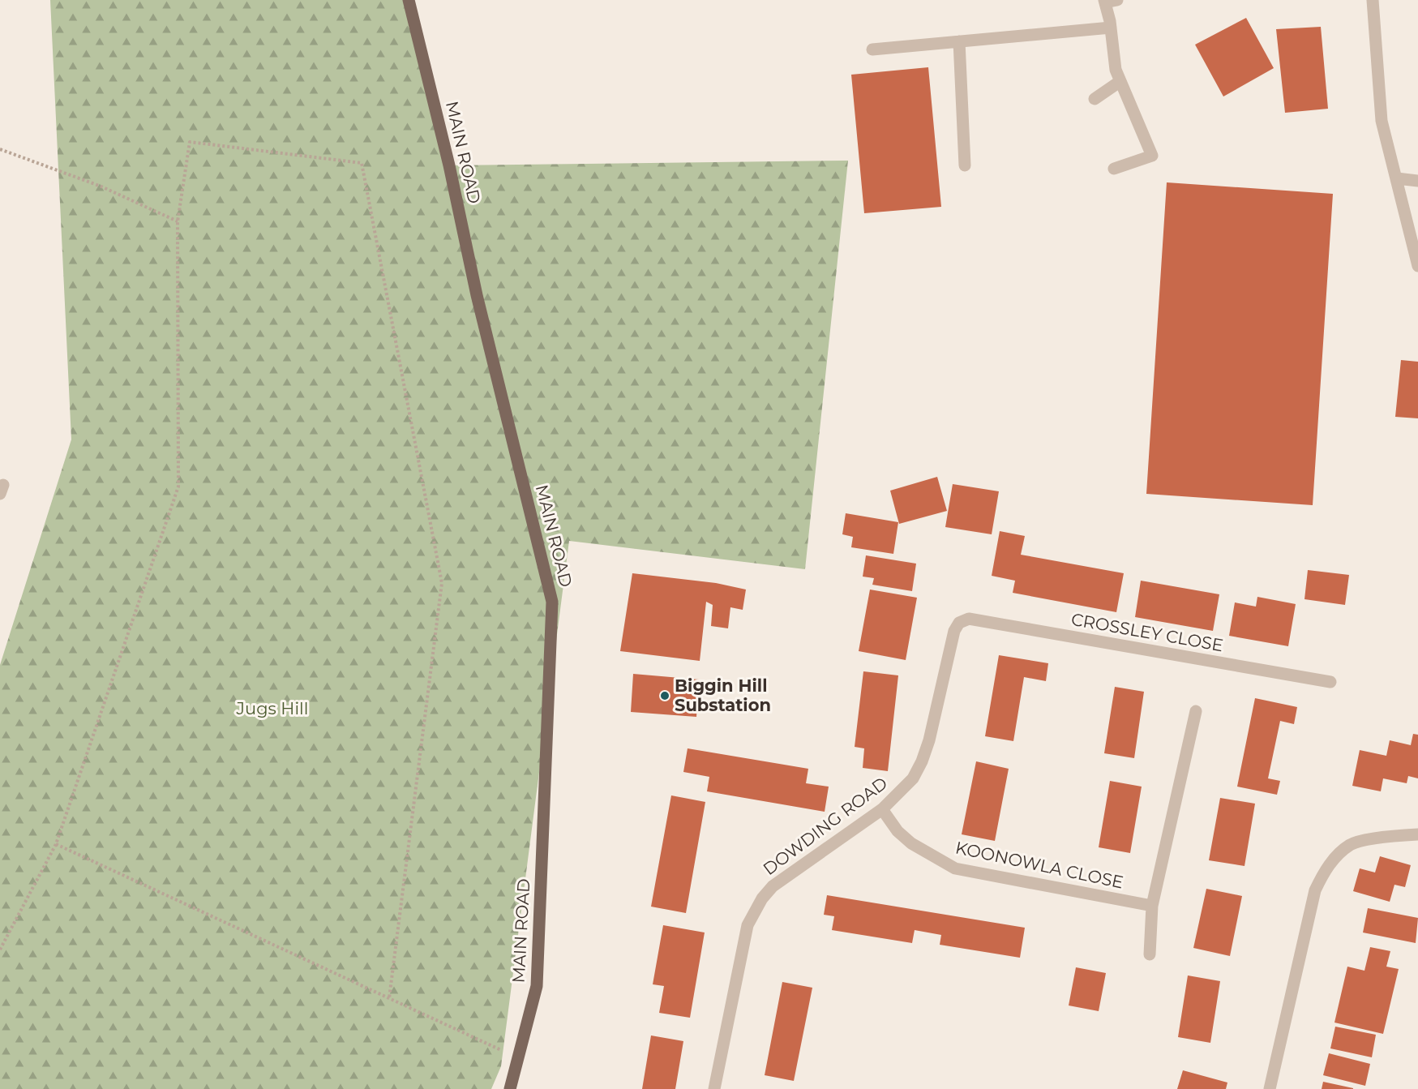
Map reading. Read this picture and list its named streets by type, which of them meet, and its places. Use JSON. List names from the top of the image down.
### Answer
{
  "streets": {
    "main road": ["MAIN ROAD"],
    "street": ["CROSSLEY CLOSE", "DOWDING ROAD", "KOONOWLA CLOSE"]
  },
  "crossings": [
    ["CROSSLEY CLOSE", "DOWDING ROAD"],
    ["DOWDING ROAD", "KOONOWLA CLOSE"]
  ],
  "parks": ["Jugs Hill"],
  "places": ["Biggin Hill Substation"]
}
